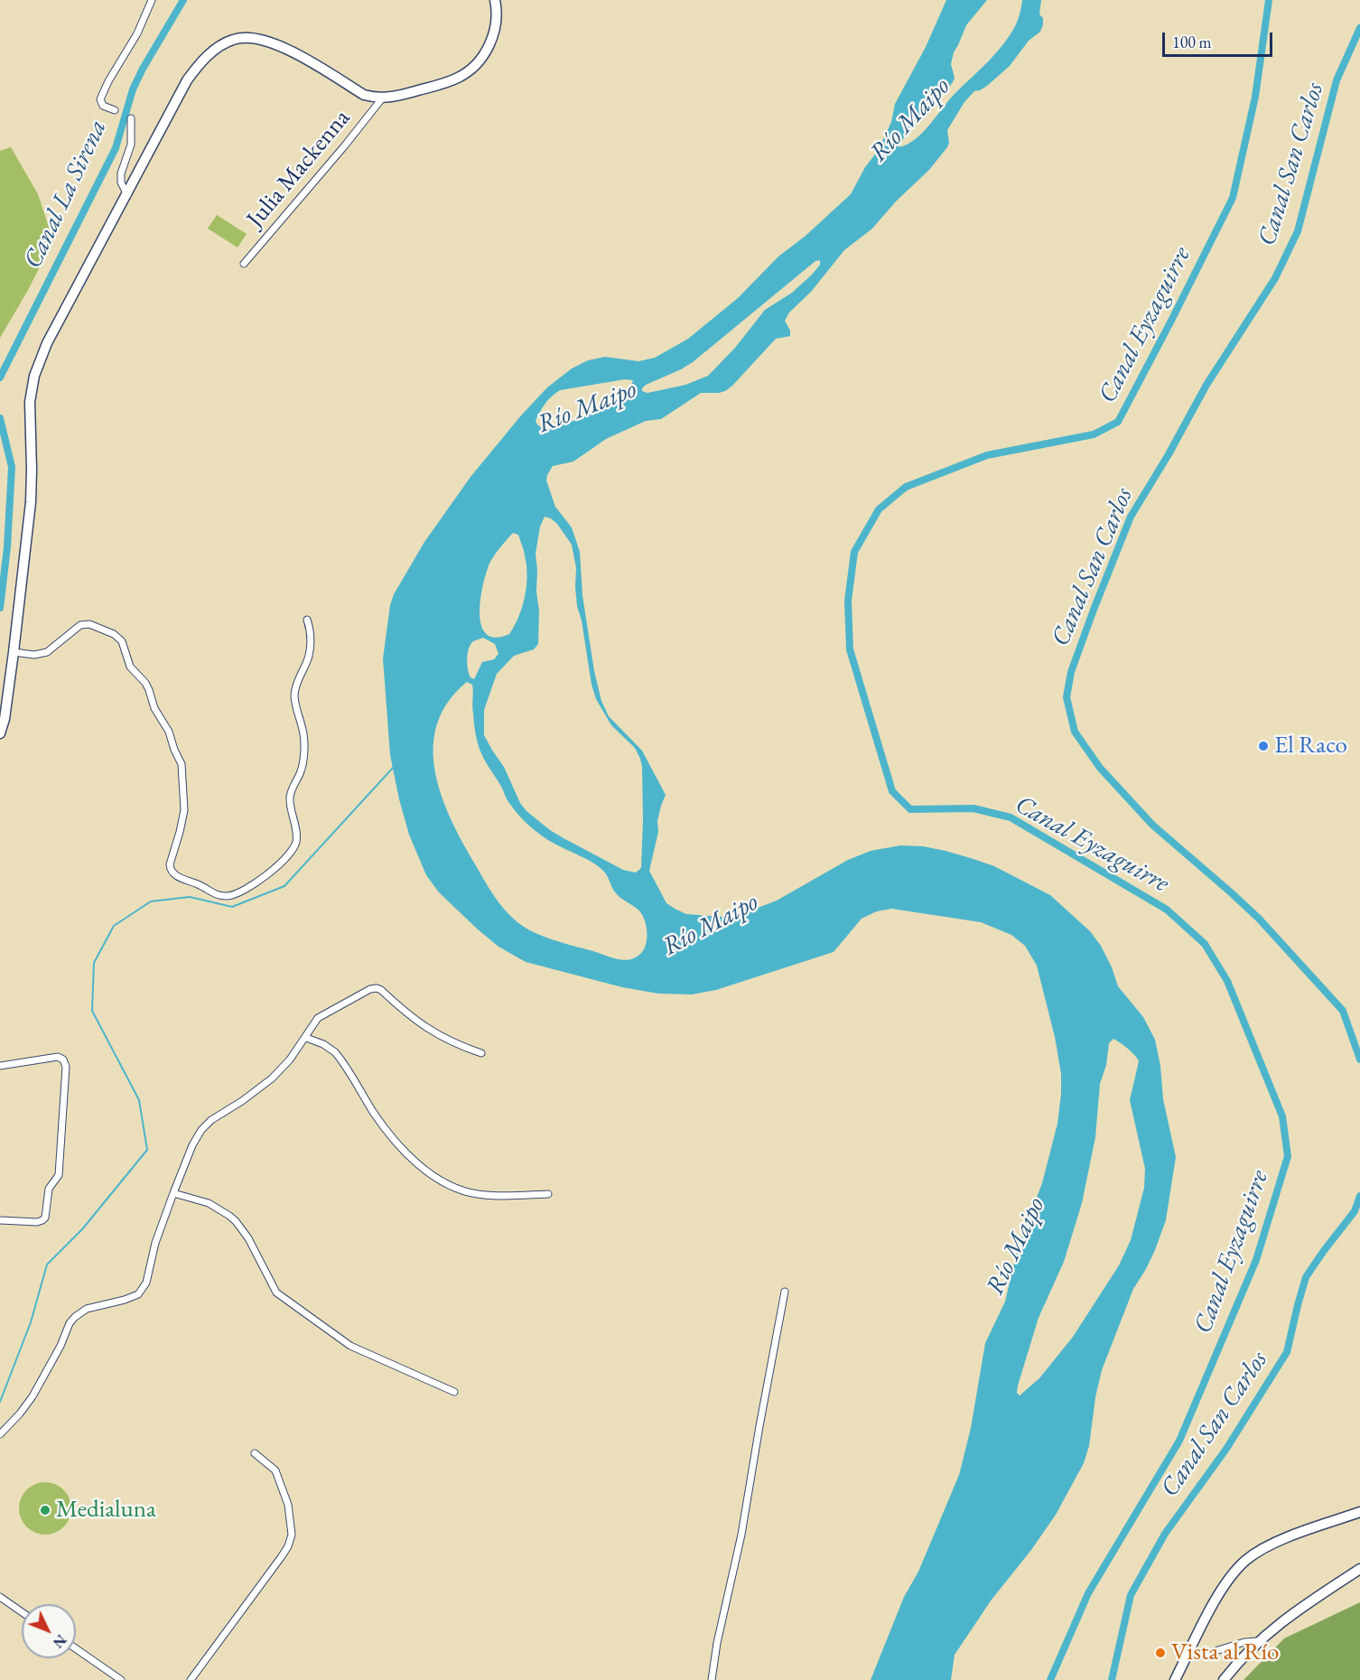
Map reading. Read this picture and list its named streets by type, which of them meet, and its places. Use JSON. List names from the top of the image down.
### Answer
{
  "streets": {
    "street": ["Julia Mackenna"]
  },
  "water": [
    "Río Maipo",
    "Canal San Carlos",
    "Canal La Sirena",
    "Canal Eyzaguirre"
  ],
  "places": ["El Raco", "Medialuna", "Vista al Río"],
  "scale_bar": "100 m",
  "north": "bottom right"
}
